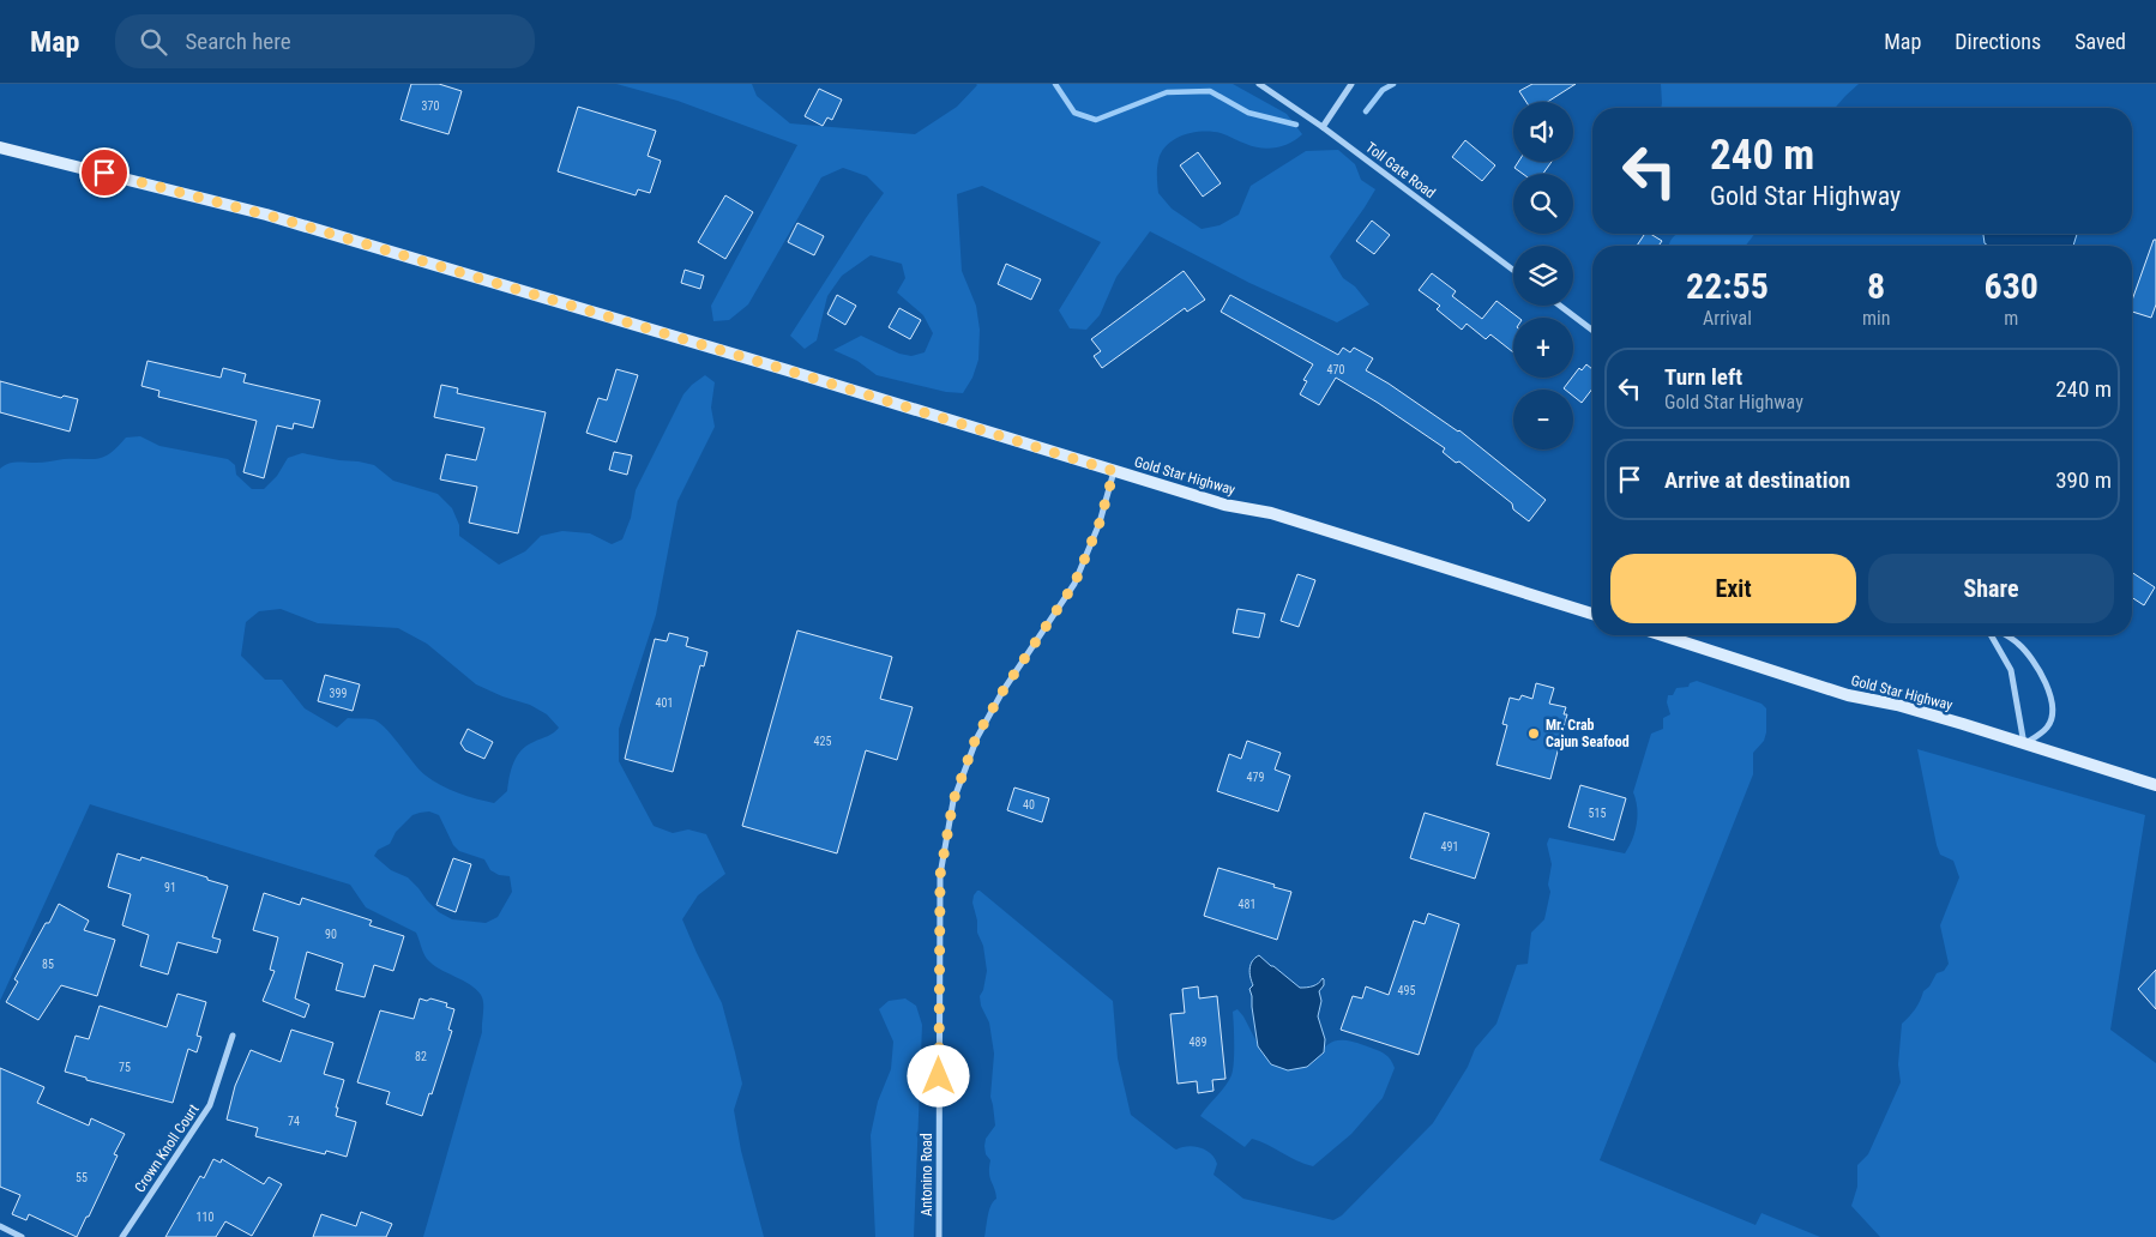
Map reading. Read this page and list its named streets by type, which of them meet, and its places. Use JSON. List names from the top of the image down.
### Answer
{
  "streets": {
    "main road": ["Gold Star Highway"],
    "street": ["Toll Gate Road", "Crown Knoll Court", "Antonino Road"]
  },
  "crossings": [
    ["Gold Star Highway", "Antonino Road"]
  ],
  "places": ["Mr. Crab Cajun Seafood"],
  "house_numbers": [
    "370",
    "470",
    "399",
    "401",
    "425",
    "479",
    "40",
    "515",
    "491",
    "91",
    "481",
    "90",
    "85",
    "495",
    "489",
    "82",
    "75",
    "74",
    "55",
    "110"
  ],
  "page": {
    "header": "Map",
    "search": "Search here",
    "nav": ["Map", "Directions", "Saved"],
    "map_buttons": ["+", "−"],
    "turn": ["240 m", "Gold Star Highway"],
    "eta": [
      "22:55",
      "Arrival",
      "8",
      "min",
      "630",
      "m"
    ],
    "list": [
      {
        "name": "Turn left",
        "note": "Gold Star Highway",
        "value": "240 m"
      },
      {
        "name": "Arrive at destination",
        "value": "390 m"
      }
    ],
    "buttons": ["Exit", "Share"]
  }
}
